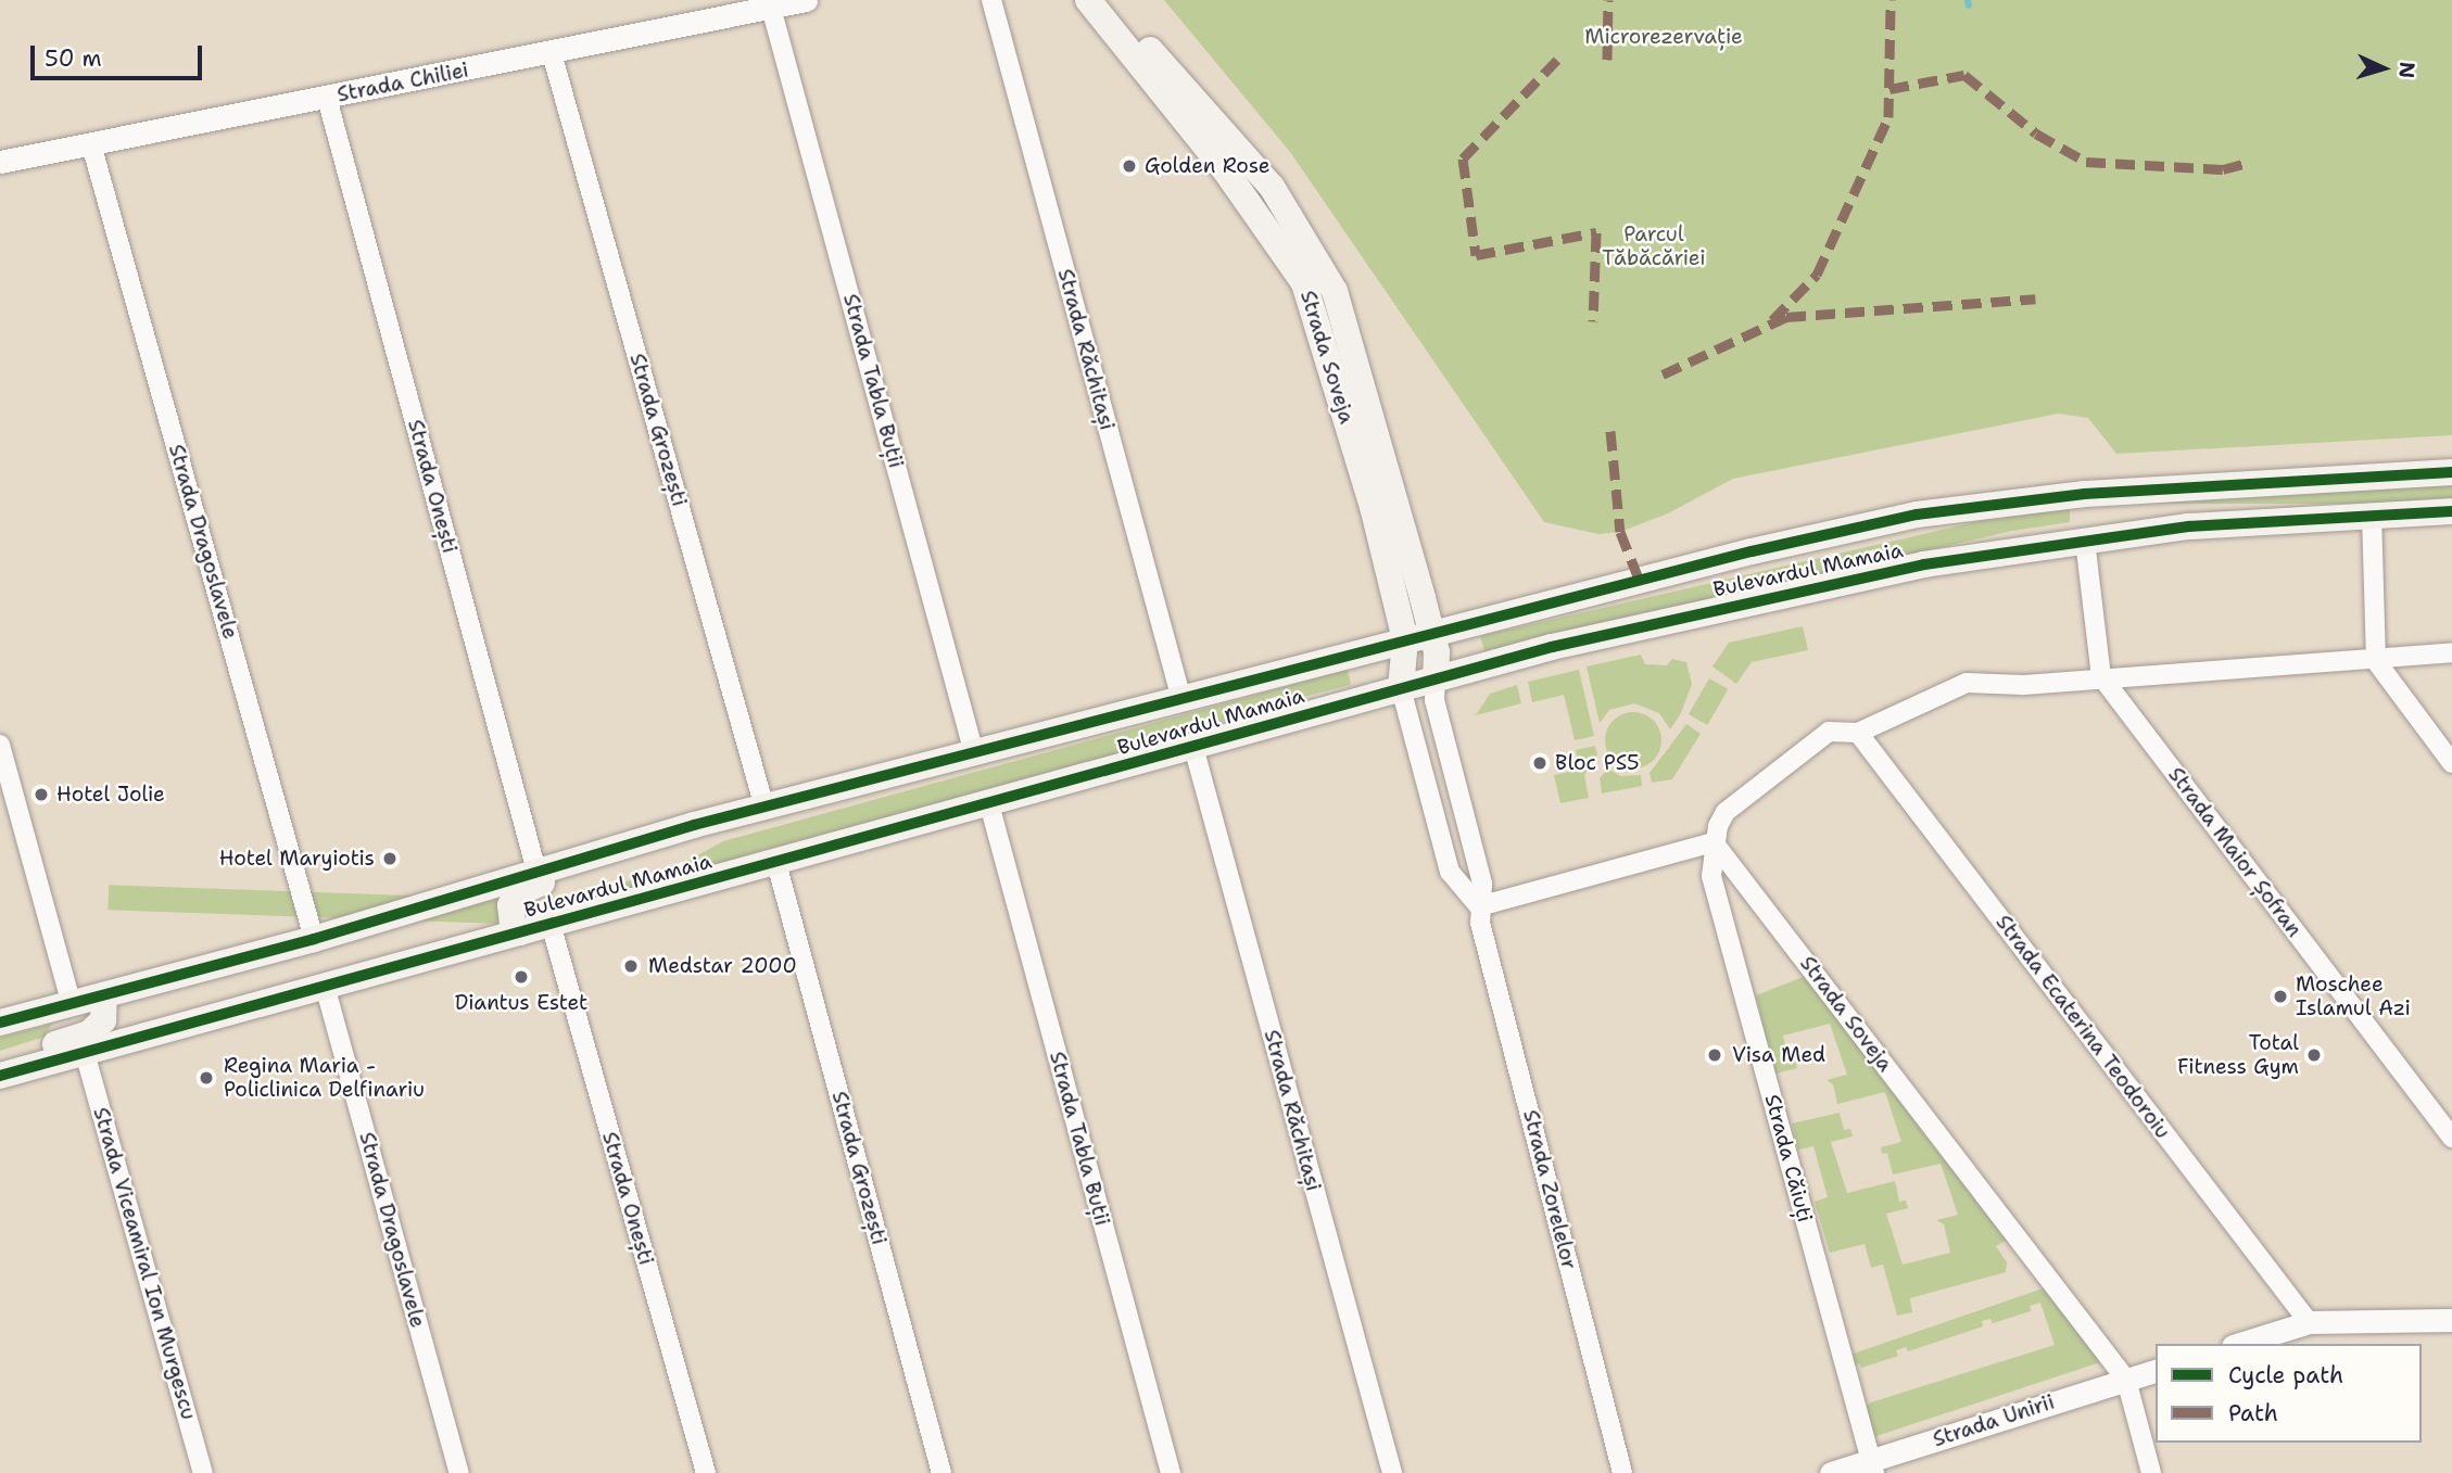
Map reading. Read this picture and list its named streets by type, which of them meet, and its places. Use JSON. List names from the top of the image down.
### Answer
{
  "streets": {
    "main road": ["Strada Soveja", "Bulevardul Mamaia"],
    "street": [
      "Strada Chiliei",
      "Strada Răchitași",
      "Strada Tabla Buții",
      "Strada Grozești",
      "Strada Onești",
      "Strada Dragoslavele",
      "Strada Maior Șofran",
      "Strada Ecaterina Teodoroiu",
      "Strada Căiuți",
      "Strada Zorelelor",
      "Strada Viceamiral Ion Murgescu",
      "Strada Unirii"
    ]
  },
  "crossings": [
    ["Strada Chiliei", "Strada Tabla Buții"],
    ["Strada Chiliei", "Strada Grozești"],
    ["Strada Chiliei", "Strada Onești"],
    ["Strada Chiliei", "Strada Dragoslavele"],
    ["Strada Răchitași", "Bulevardul Mamaia"],
    ["Strada Soveja", "Bulevardul Mamaia"],
    ["Strada Soveja", "Strada Căiuți"],
    ["Strada Soveja", "Strada Zorelelor"],
    ["Strada Soveja", "Strada Unirii"],
    ["Strada Tabla Buții", "Bulevardul Mamaia"],
    ["Strada Grozești", "Bulevardul Mamaia"],
    ["Strada Onești", "Bulevardul Mamaia"],
    ["Strada Dragoslavele", "Bulevardul Mamaia"],
    ["Bulevardul Mamaia", "Strada Zorelelor"],
    ["Bulevardul Mamaia", "Strada Viceamiral Ion Murgescu"],
    ["Strada Căiuți", "Strada Unirii"]
  ],
  "parks": ["Microrezervație", "Parcul Tăbăcăriei"],
  "places": [
    "Golden Rose",
    "Bloc PS5",
    "Hotel Jolie",
    "Hotel Maryiotis",
    "Medstar 2000",
    "Diantus Estet",
    "Moschee Islamul Azi",
    "Visa Med",
    "Total Fitness Gym",
    "Regina Maria - Policlinica Delfinariu"
  ],
  "legend": ["Cycle path", "Path"],
  "scale_bar": "50 m",
  "north": "right"
}
